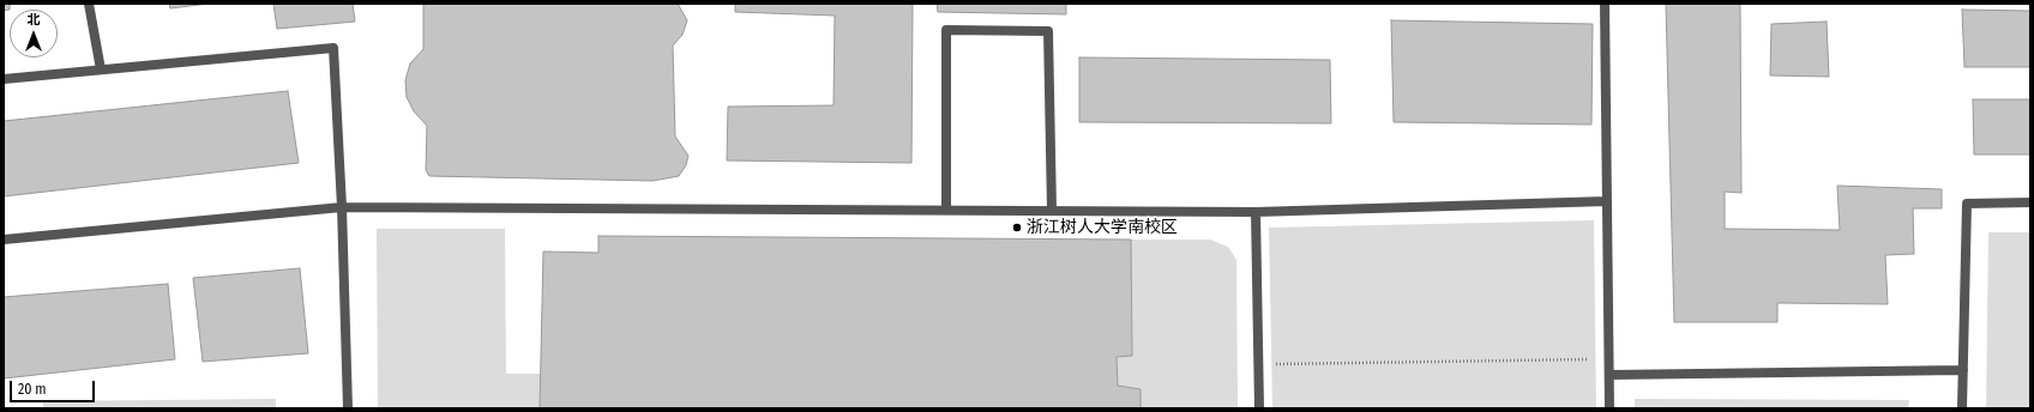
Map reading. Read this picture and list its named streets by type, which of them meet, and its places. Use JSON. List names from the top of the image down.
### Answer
{
  "places": ["浙江树人大学南校区"],
  "scale_bar": "20 m",
  "north": "top"
}
